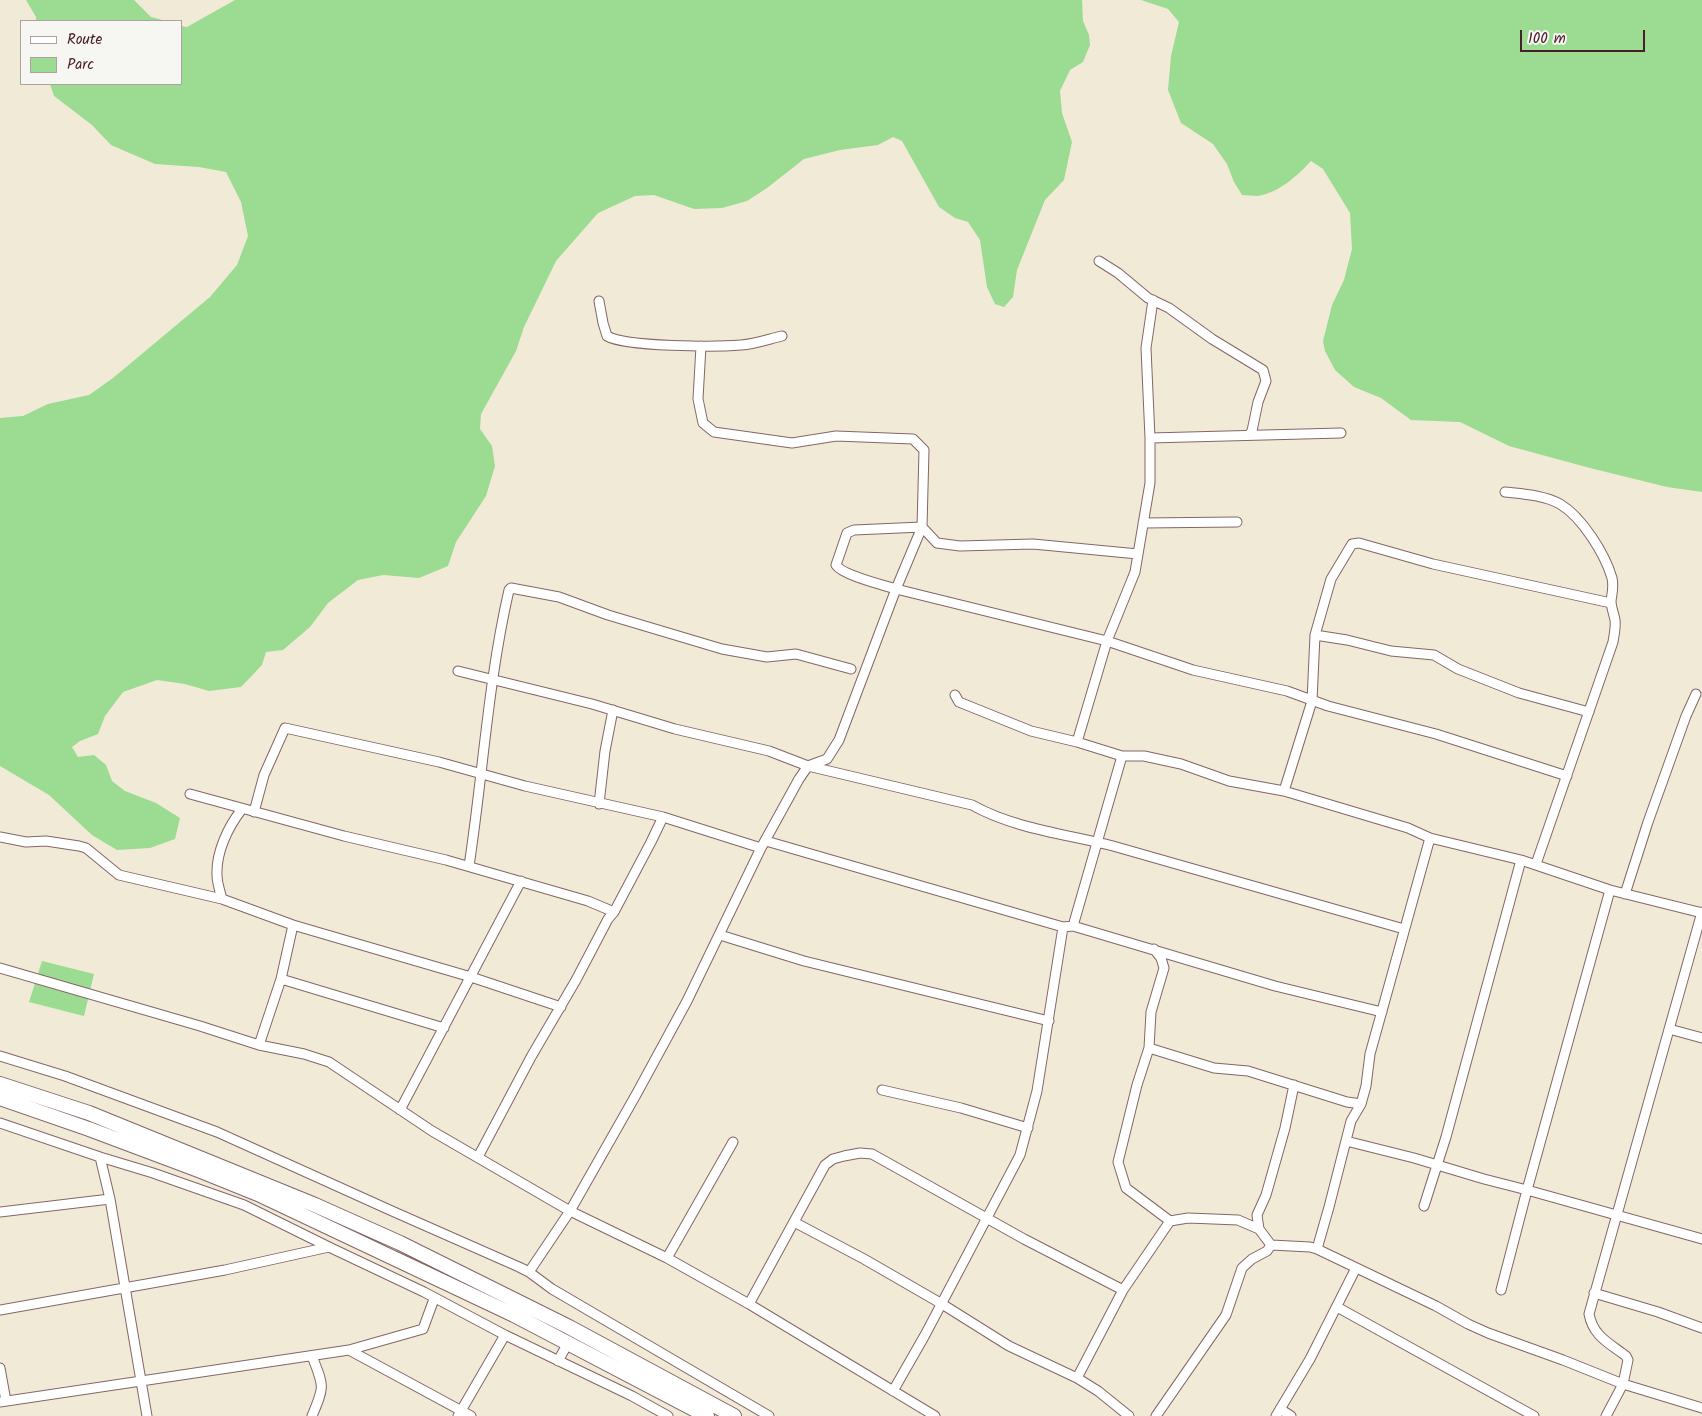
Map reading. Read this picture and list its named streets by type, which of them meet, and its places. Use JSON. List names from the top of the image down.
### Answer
{
  "legend": ["Route", "Parc"],
  "scale_bar": "100 m"
}
